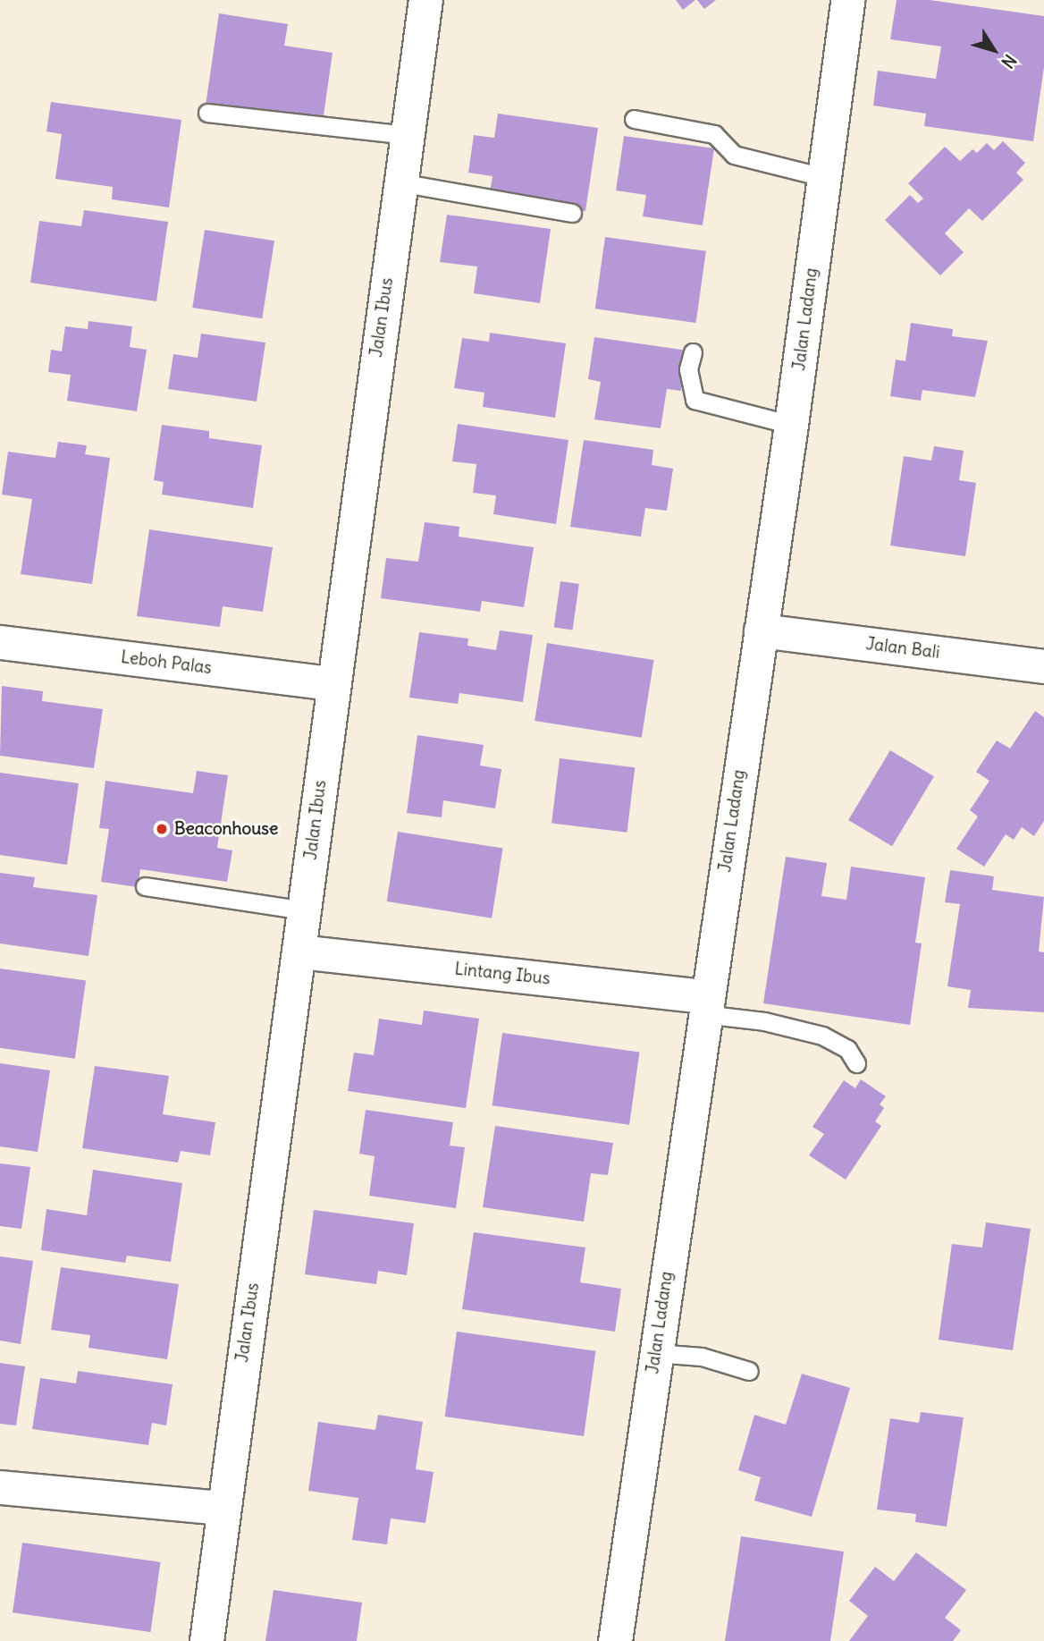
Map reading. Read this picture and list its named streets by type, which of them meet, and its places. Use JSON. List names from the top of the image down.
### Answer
{
  "streets": {
    "street": [
      "Jalan Ibus",
      "Jalan Ladang",
      "Jalan Bali",
      "Leboh Palas",
      "Lintang Ibus"
    ]
  },
  "crossings": [
    ["Jalan Ibus", "Leboh Palas"],
    ["Jalan Ibus", "Lintang Ibus"],
    ["Jalan Ladang", "Jalan Bali"],
    ["Jalan Ladang", "Lintang Ibus"]
  ],
  "places": ["Beaconhouse"],
  "north": "bottom right"
}
